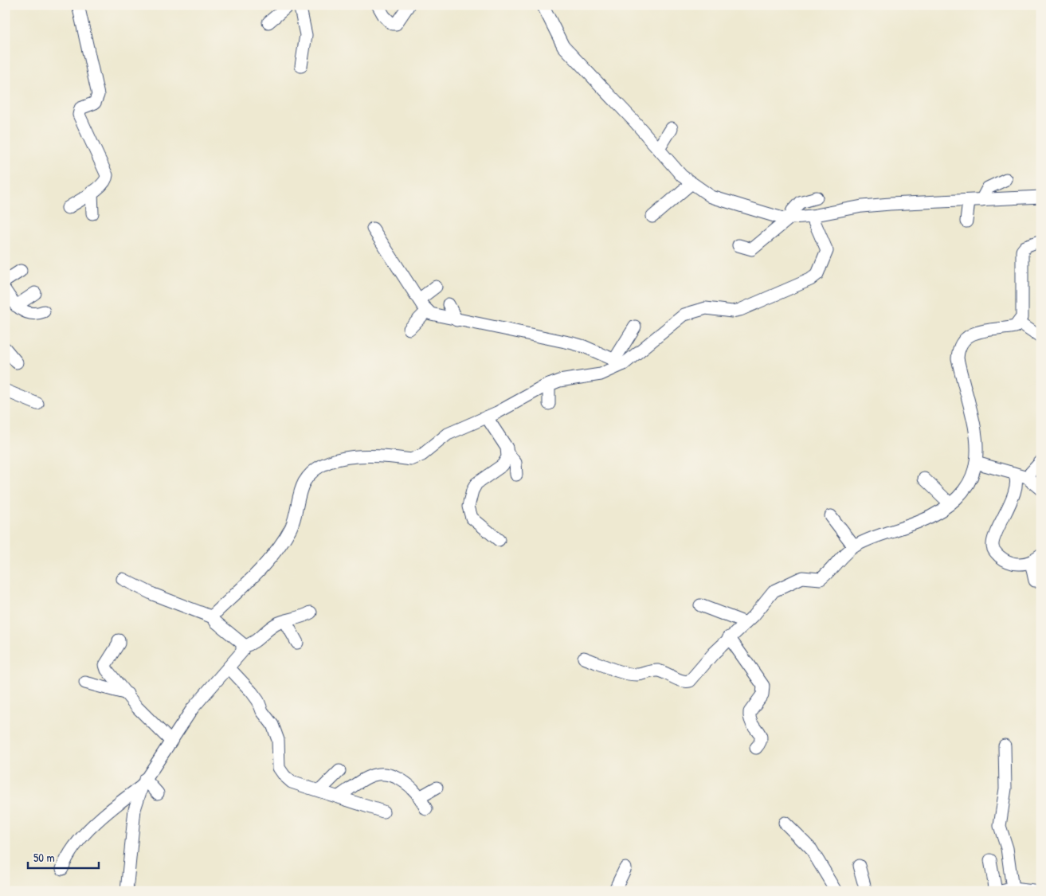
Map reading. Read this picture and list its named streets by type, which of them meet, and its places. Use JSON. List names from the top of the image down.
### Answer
{
  "scale_bar": "50 m"
}
